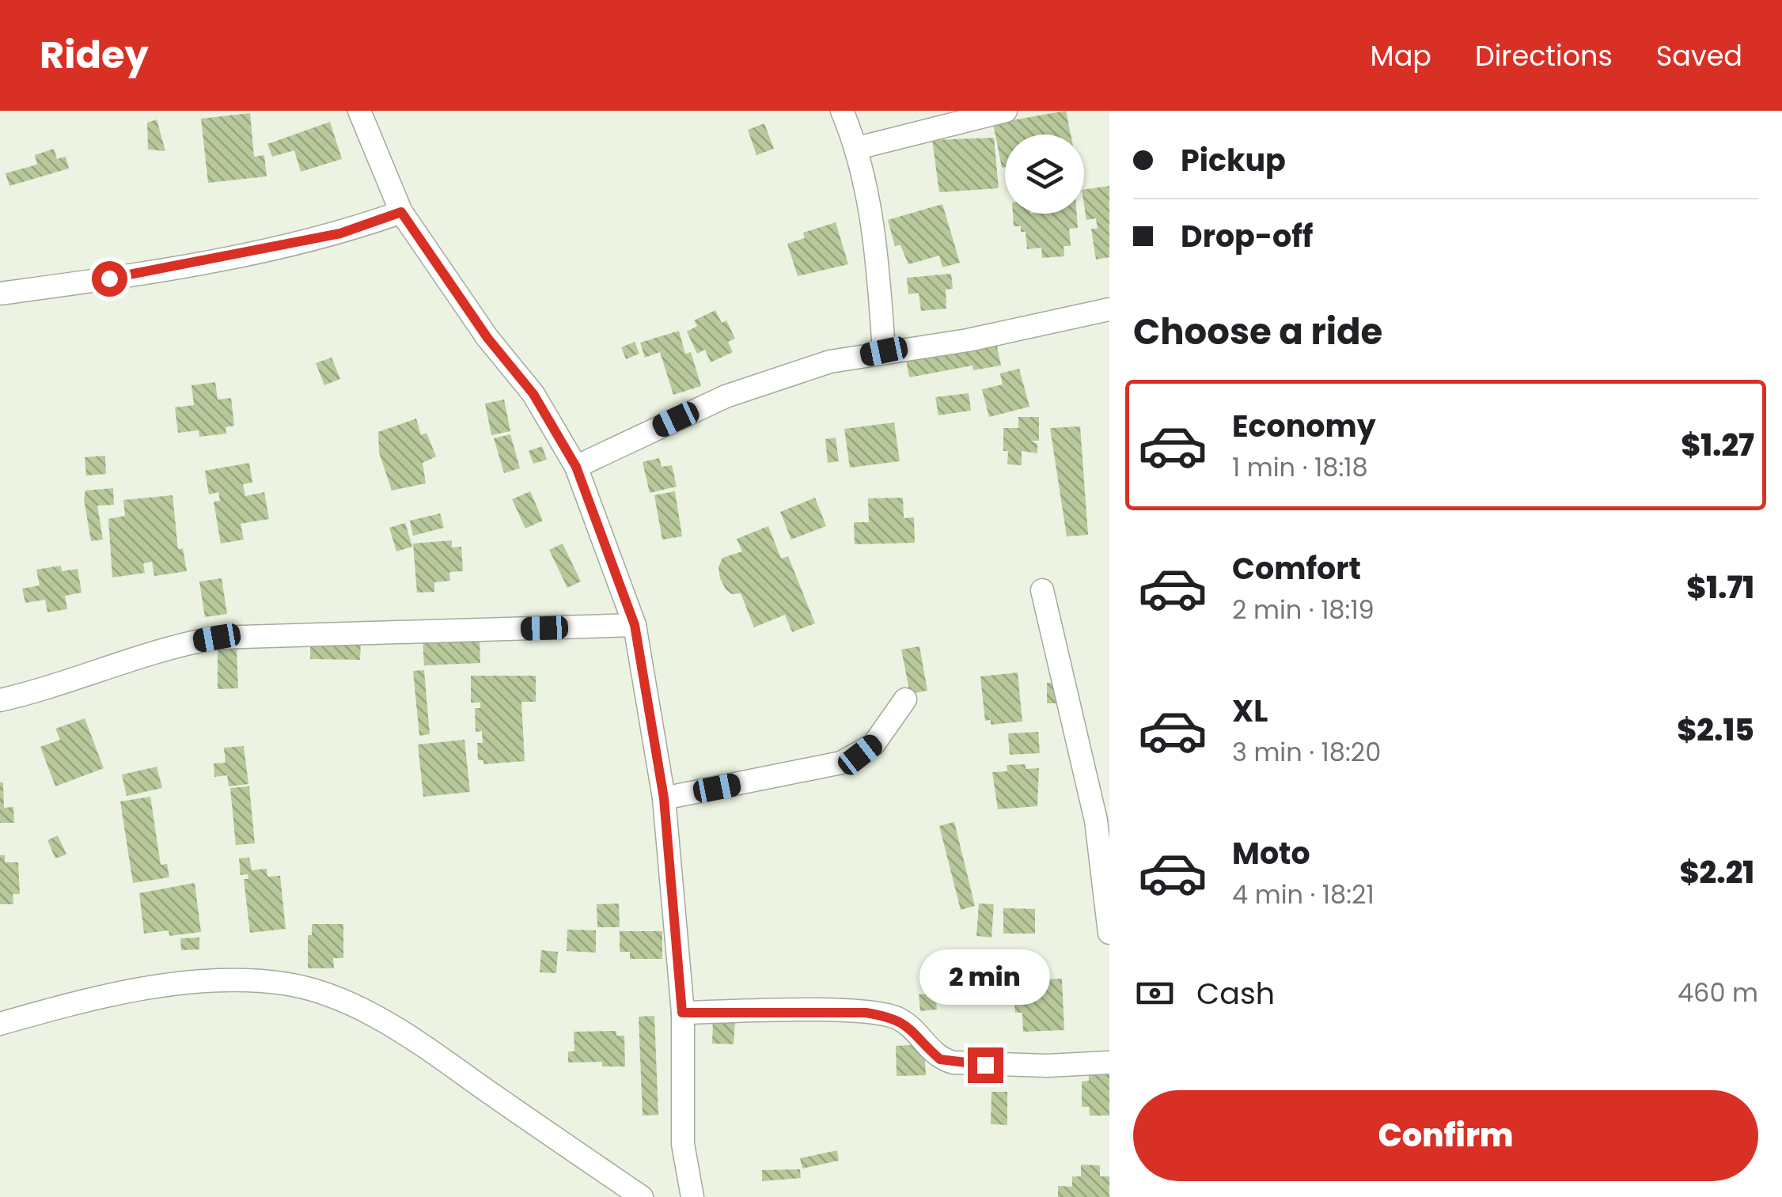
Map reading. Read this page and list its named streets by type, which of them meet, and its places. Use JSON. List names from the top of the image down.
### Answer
{
  "page": {
    "header": "Ridey",
    "nav": ["Map", "Directions", "Saved"],
    "banner": ["Pickup", "Drop-off"],
    "heading": "Choose a ride",
    "list": [
      {
        "name": "Economy",
        "note": "1 min · 18:18",
        "value": "$1.27"
      },
      {
        "name": "Comfort",
        "note": "2 min · 18:19",
        "value": "$1.71"
      },
      {
        "name": "XL",
        "note": "3 min · 18:20",
        "value": "$2.15"
      },
      {
        "name": "Moto",
        "note": "4 min · 18:21",
        "value": "$2.21"
      }
    ],
    "bubble": "2 min",
    "pay": ["Cash", "460 m"],
    "buttons": "Confirm"
  }
}
